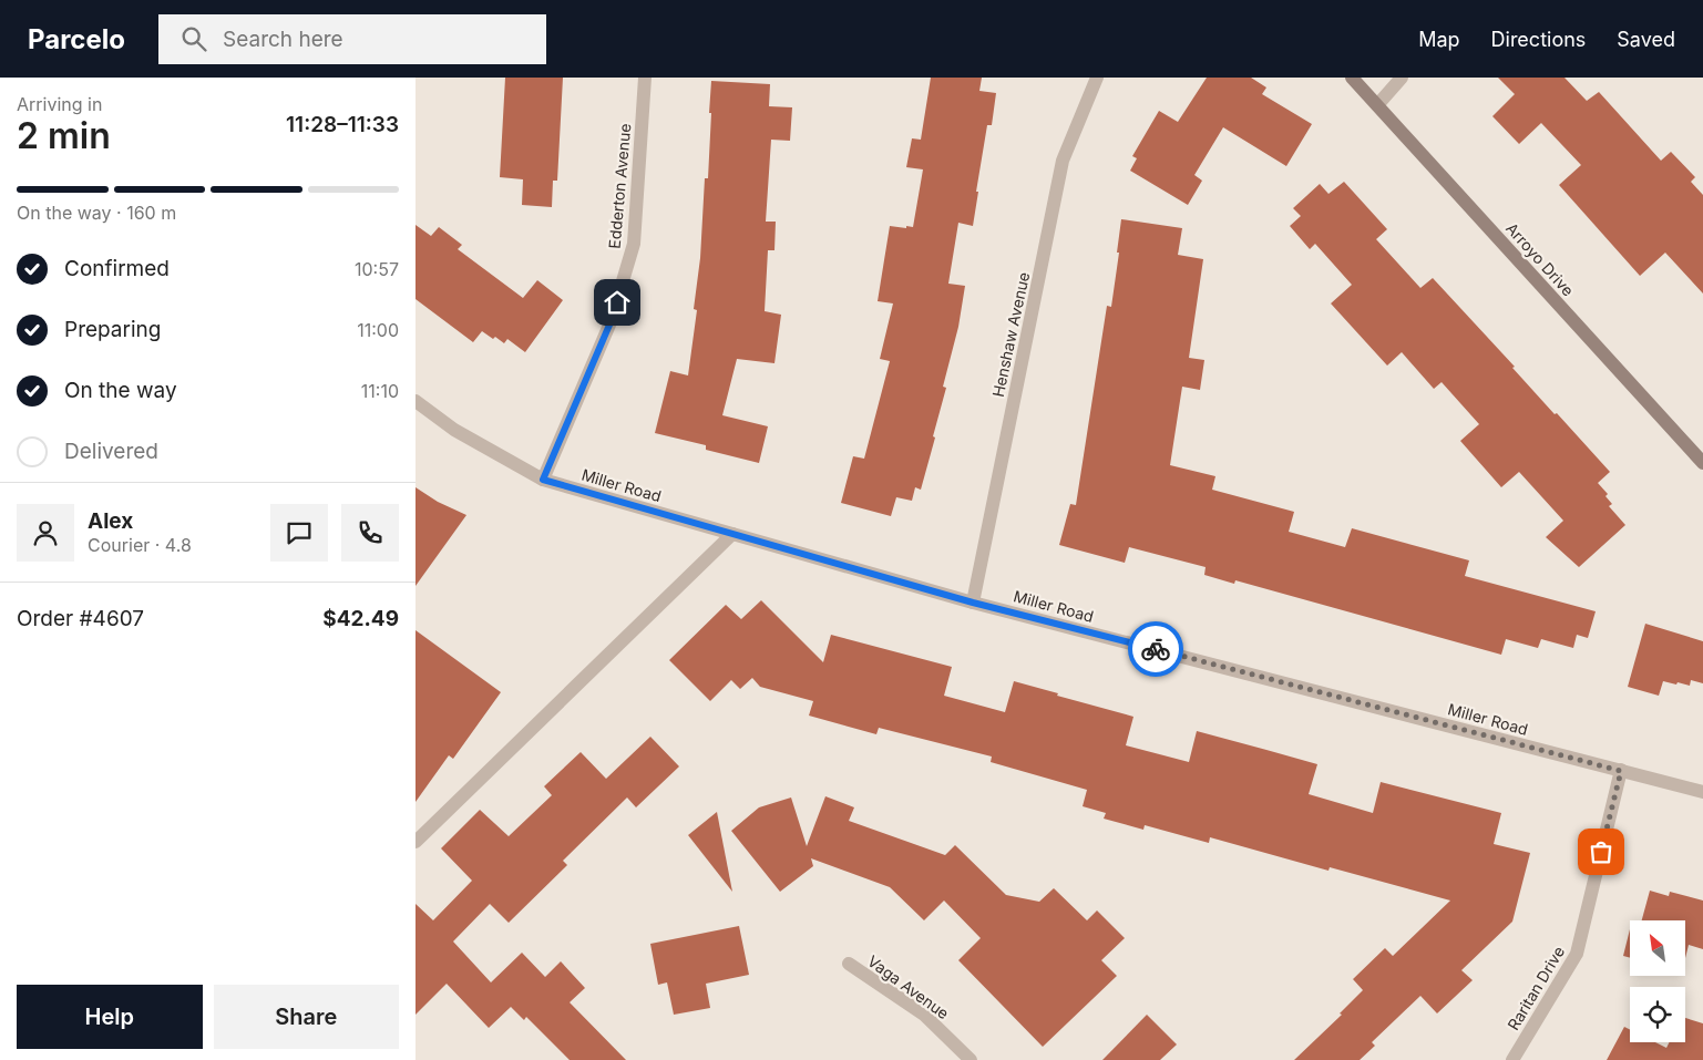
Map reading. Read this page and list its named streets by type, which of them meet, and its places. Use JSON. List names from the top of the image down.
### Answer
{
  "streets": {
    "street": [
      "Edderton Avenue",
      "Arroyo Drive",
      "Henshaw Avenue",
      "Miller Road",
      "Vaga Avenue",
      "Raritan Drive"
    ]
  },
  "crossings": [
    ["Edderton Avenue", "Miller Road"],
    ["Henshaw Avenue", "Miller Road"],
    ["Miller Road", "Raritan Drive"]
  ],
  "north": "top left",
  "page": {
    "header": "Parcelo",
    "search": "Search here",
    "nav": ["Map", "Directions", "Saved"],
    "heading": ["2 min", "Arriving in", "11:28–11:33"],
    "panel": [
      "Alex",
      "Courier · 4.8",
      "Order #4607",
      "$42.49"
    ],
    "bar": "On the way · 160 m",
    "list": [
      ["Confirmed", "10:57"],
      ["Preparing", "11:00"],
      ["On the way", "11:10"],
      "Delivered"
    ],
    "buttons": ["Help", "Share"]
  }
}
